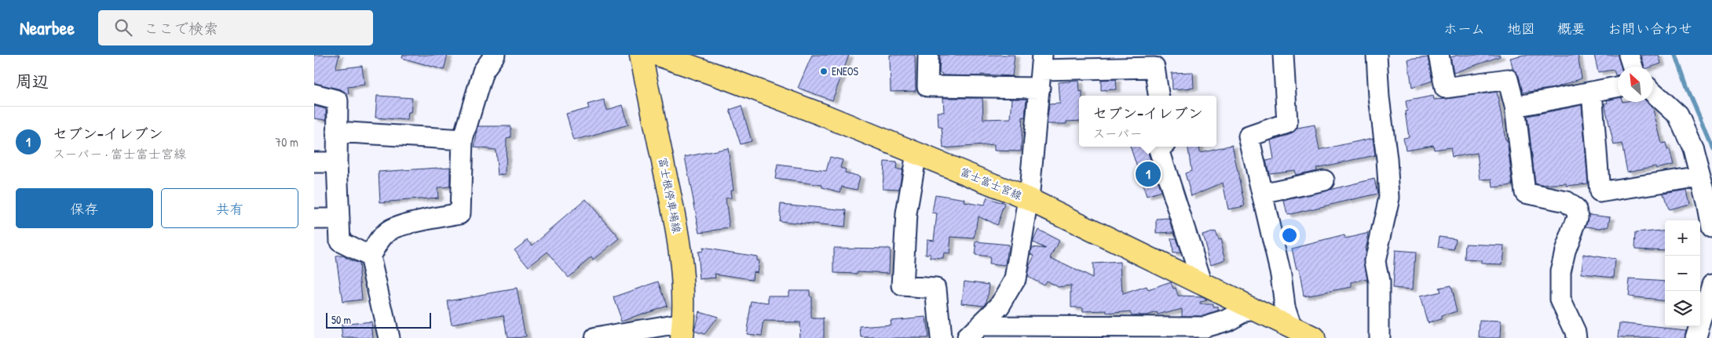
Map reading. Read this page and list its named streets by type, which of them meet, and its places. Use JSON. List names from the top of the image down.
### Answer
{
  "streets": {
    "main road": ["富士富士宮線", "富士根停車場線"]
  },
  "places": ["ENEOS"],
  "scale_bar": "50 m",
  "north": "top left",
  "page": {
    "header": "Nearbee",
    "search": "ここで検索",
    "nav": [
      "ホーム",
      "地図",
      "概要",
      "お問い合わせ"
    ],
    "heading": "周辺",
    "popup": ["セブン-イレブン", "スーパー"],
    "list": [
      {
        "mark": "1",
        "name": "セブン-イレブン",
        "note": "スーパー · 富士富士宮線",
        "value": "70 m"
      }
    ],
    "pins": "1",
    "buttons": ["保存", "共有"],
    "map_buttons": ["+", "−"],
    "scale": "50 m"
  }
}
